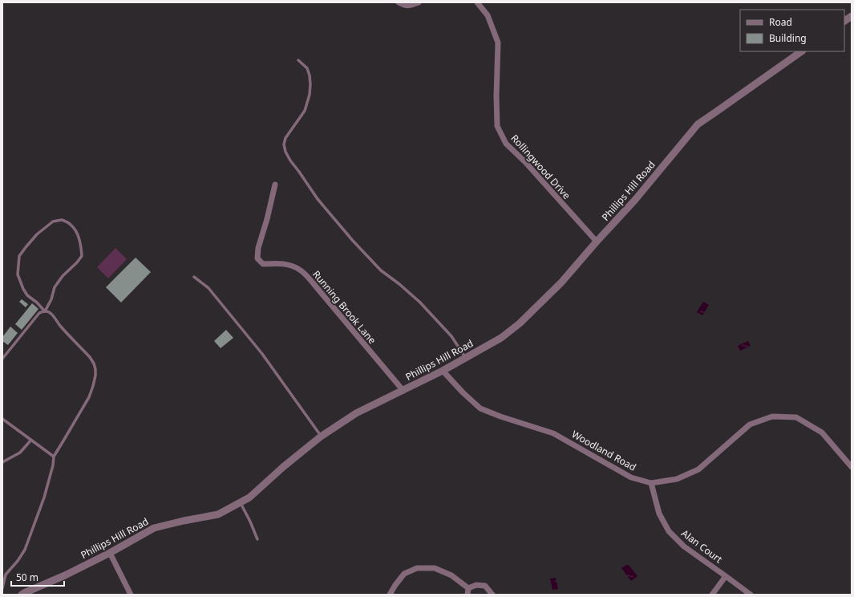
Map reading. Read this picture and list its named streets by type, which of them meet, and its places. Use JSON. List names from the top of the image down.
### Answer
{
  "streets": {
    "street": [
      "Rollingwood Drive",
      "Phillips Hill Road",
      "Running Brook Lane",
      "Woodland Road",
      "Alan Court"
    ]
  },
  "crossings": [
    ["Rollingwood Drive", "Phillips Hill Road"],
    ["Phillips Hill Road", "Running Brook Lane"],
    ["Phillips Hill Road", "Woodland Road"],
    ["Woodland Road", "Alan Court"]
  ],
  "legend": ["Road", "Building"],
  "scale_bar": "50 m"
}
